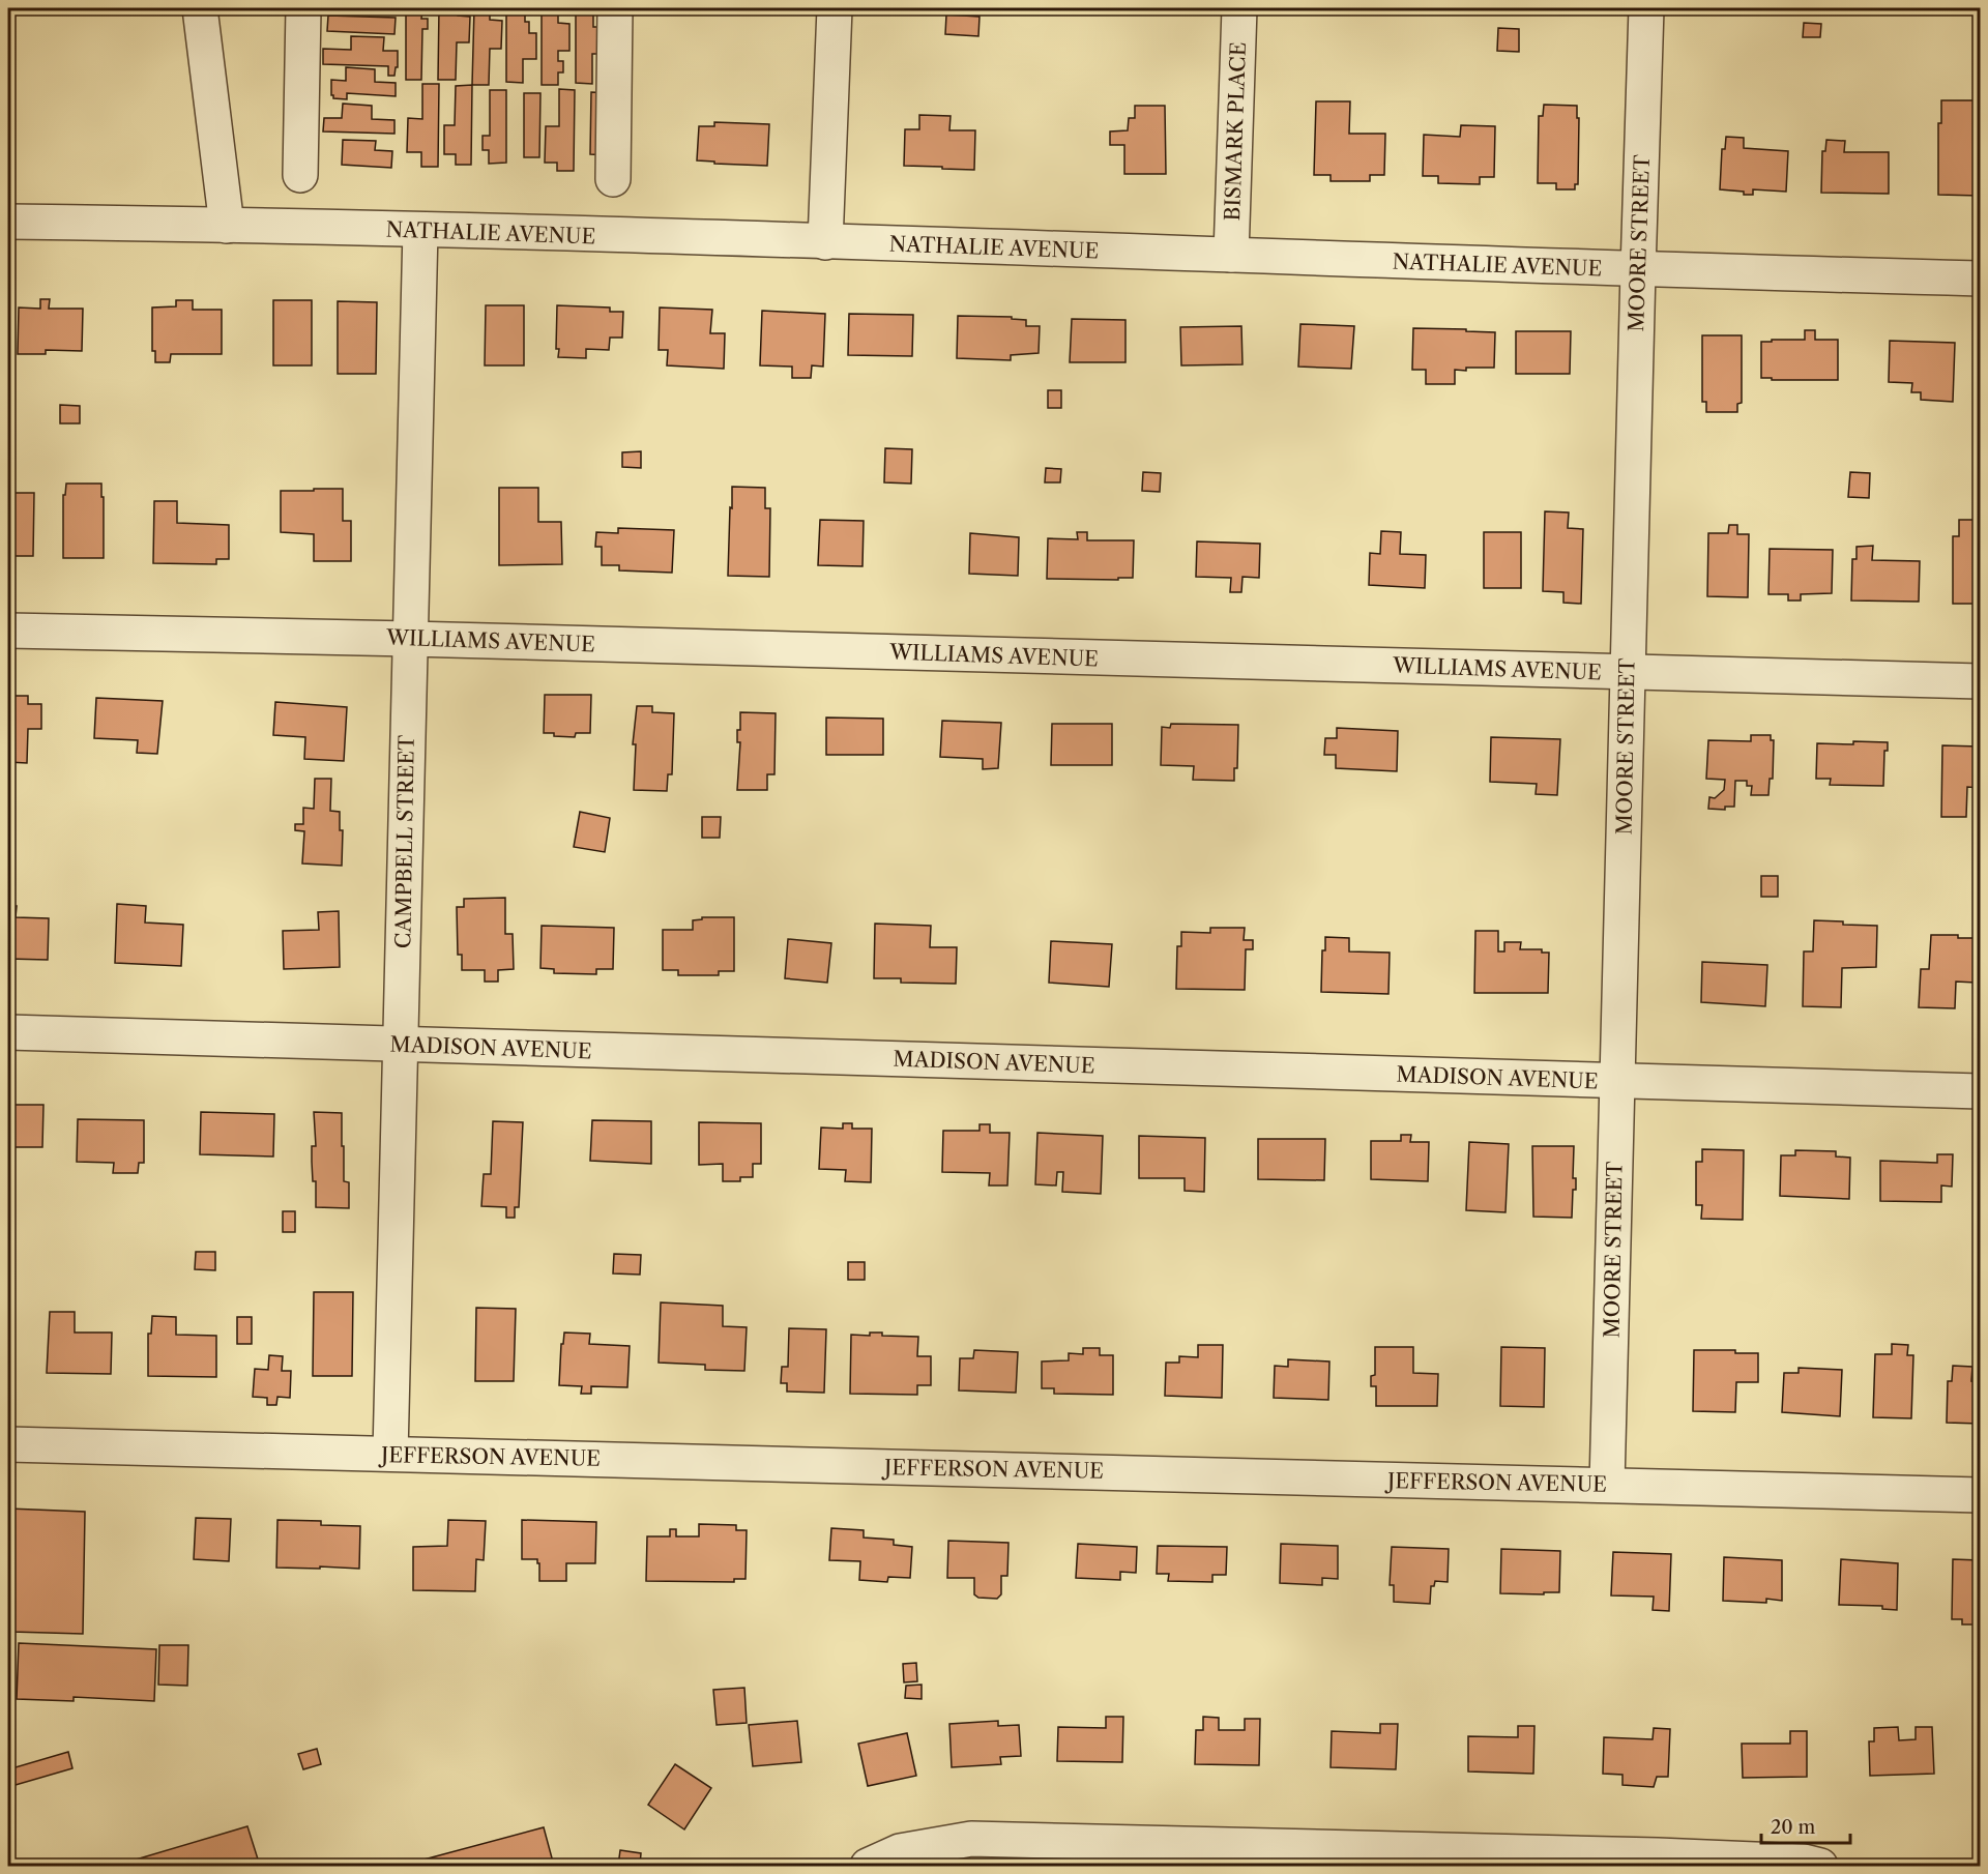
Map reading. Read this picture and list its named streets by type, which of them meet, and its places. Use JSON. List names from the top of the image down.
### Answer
{
  "streets": {
    "street": [
      "BISMARK PLACE",
      "NATHALIE AVENUE",
      "MOORE STREET",
      "WILLIAMS AVENUE",
      "CAMPBELL STREET",
      "MADISON AVENUE",
      "JEFFERSON AVENUE"
    ]
  },
  "crossings": [
    ["BISMARK PLACE", "NATHALIE AVENUE"],
    ["NATHALIE AVENUE", "MOORE STREET"],
    ["NATHALIE AVENUE", "CAMPBELL STREET"],
    ["MOORE STREET", "WILLIAMS AVENUE"],
    ["MOORE STREET", "MADISON AVENUE"],
    ["MOORE STREET", "JEFFERSON AVENUE"],
    ["WILLIAMS AVENUE", "CAMPBELL STREET"],
    ["CAMPBELL STREET", "MADISON AVENUE"],
    ["CAMPBELL STREET", "JEFFERSON AVENUE"]
  ],
  "scale_bar": "20 m"
}
